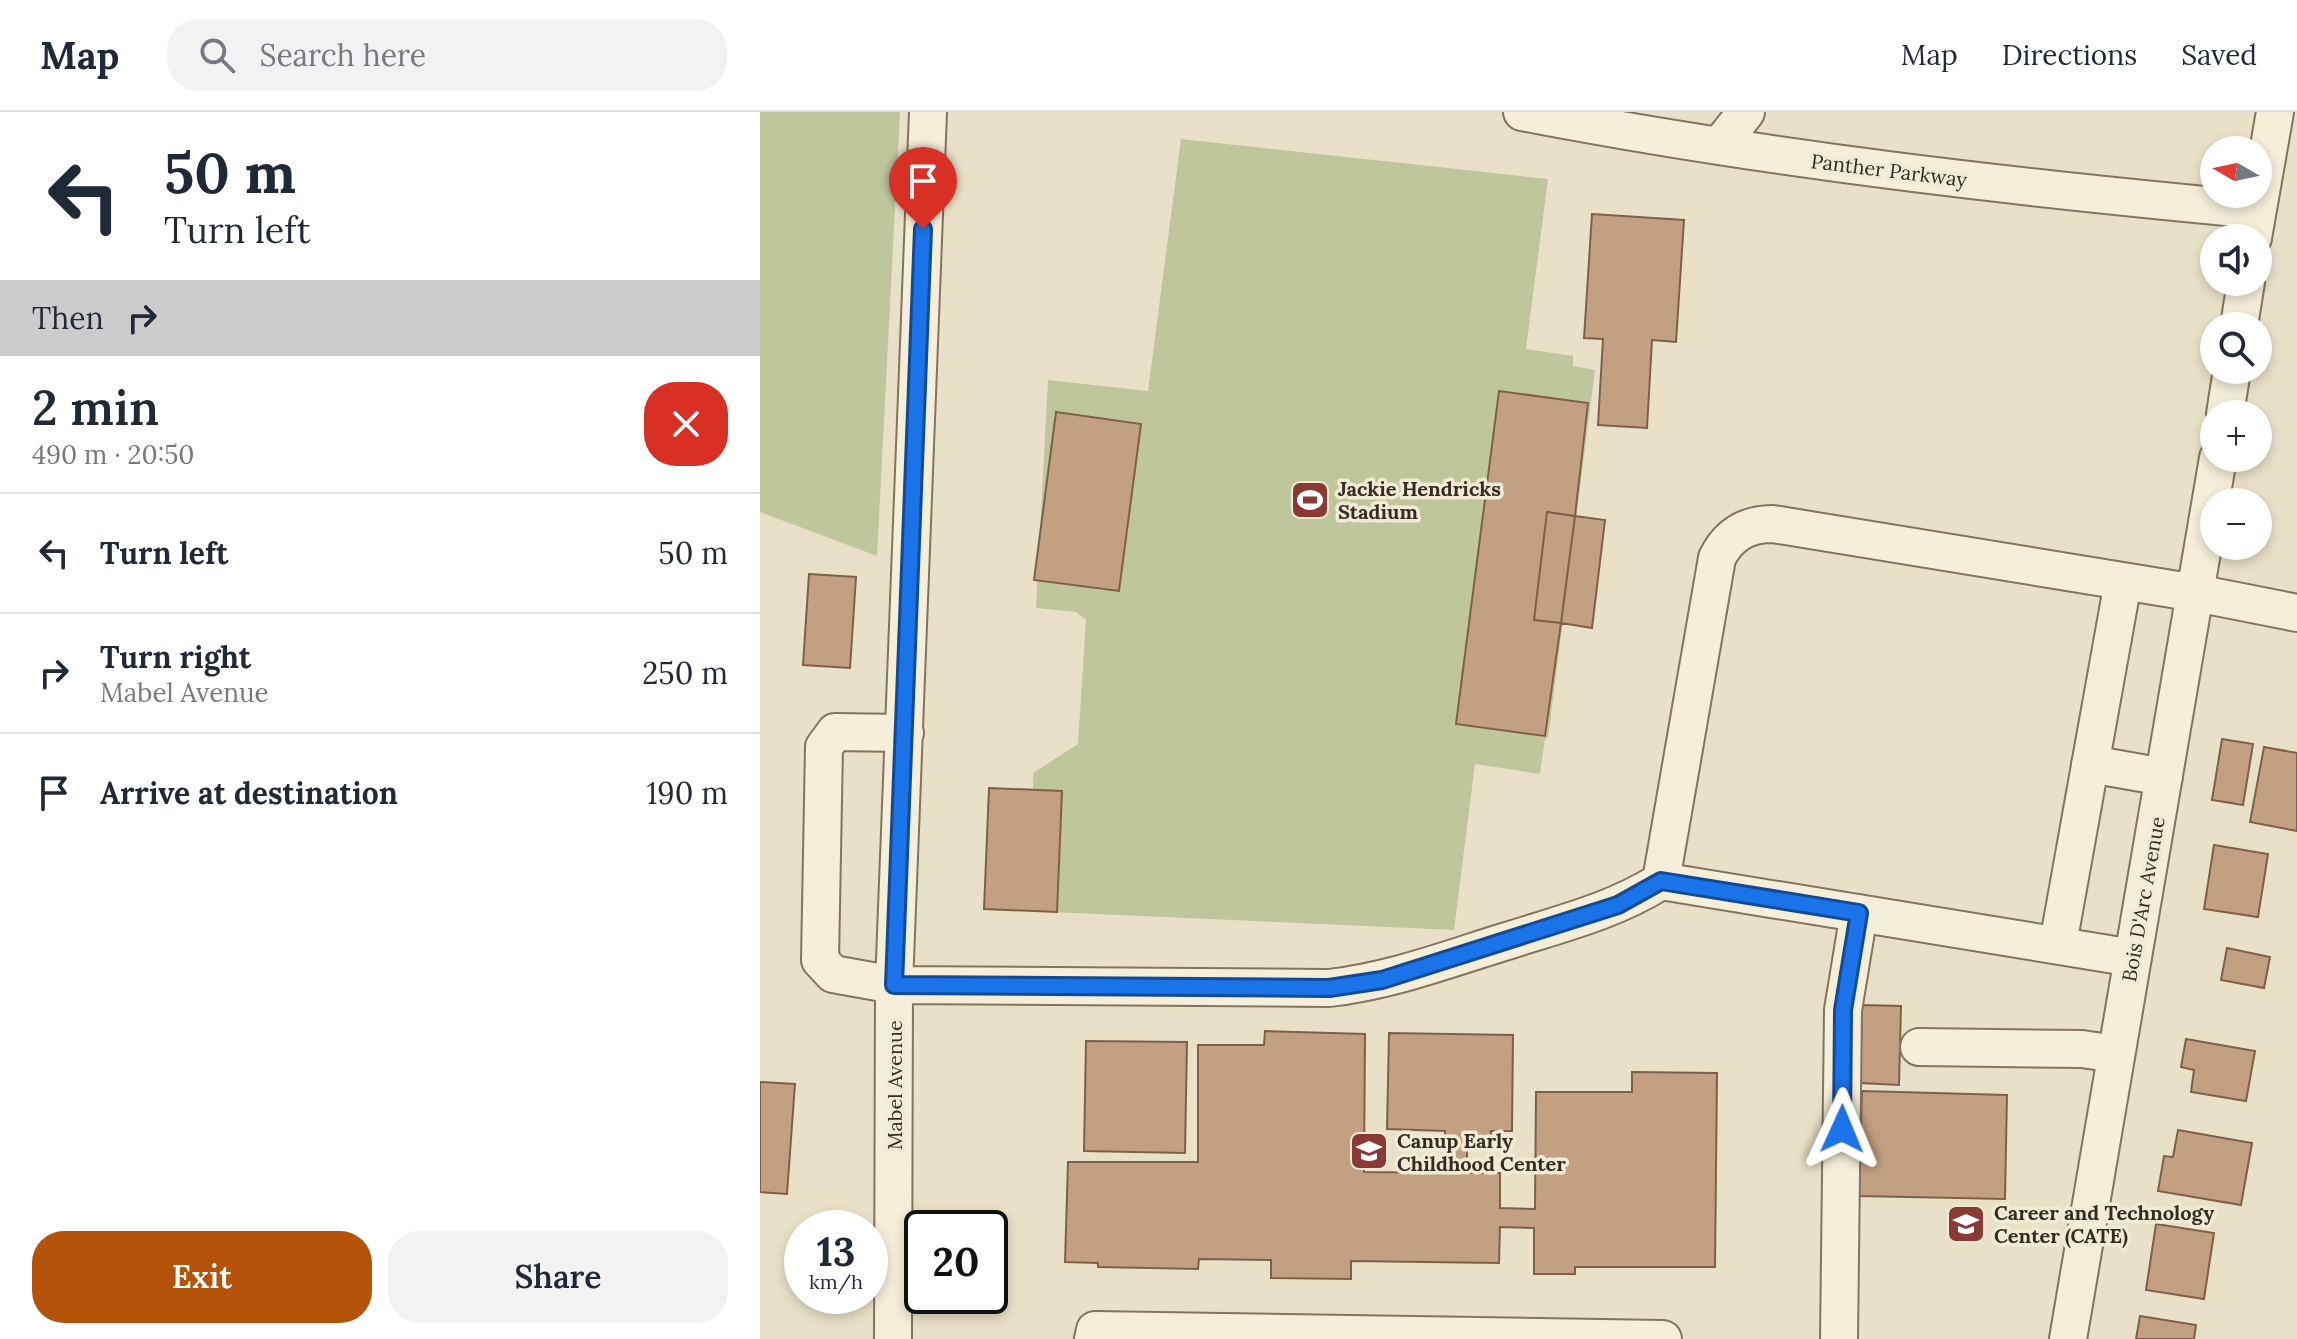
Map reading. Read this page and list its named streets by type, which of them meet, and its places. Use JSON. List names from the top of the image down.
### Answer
{
  "streets": {
    "street": ["Panther Parkway", "Bois D'Arc Avenue", "Mabel Avenue"]
  },
  "places": {
    "sports": ["Jackie Hendricks Stadium"],
    "school or university": ["Canup Early Childhood Center", "Career and Technology Center (CATE)"]
  },
  "north": "left",
  "page": {
    "header": "Map",
    "search": "Search here",
    "nav": ["Map", "Directions", "Saved"],
    "turn": ["50 m", "Turn left"],
    "map_buttons": ["+", "−"],
    "then": "Then",
    "heading": ["2 min", "490 m · 20:50"],
    "list": [
      {
        "name": "Turn left",
        "value": "50 m"
      },
      {
        "name": "Turn right",
        "note": "Mabel Avenue",
        "value": "250 m"
      },
      {
        "name": "Arrive at destination",
        "value": "190 m"
      }
    ],
    "speed": "13 km/h",
    "limit": "20",
    "buttons": ["Exit", "Share"]
  }
}
